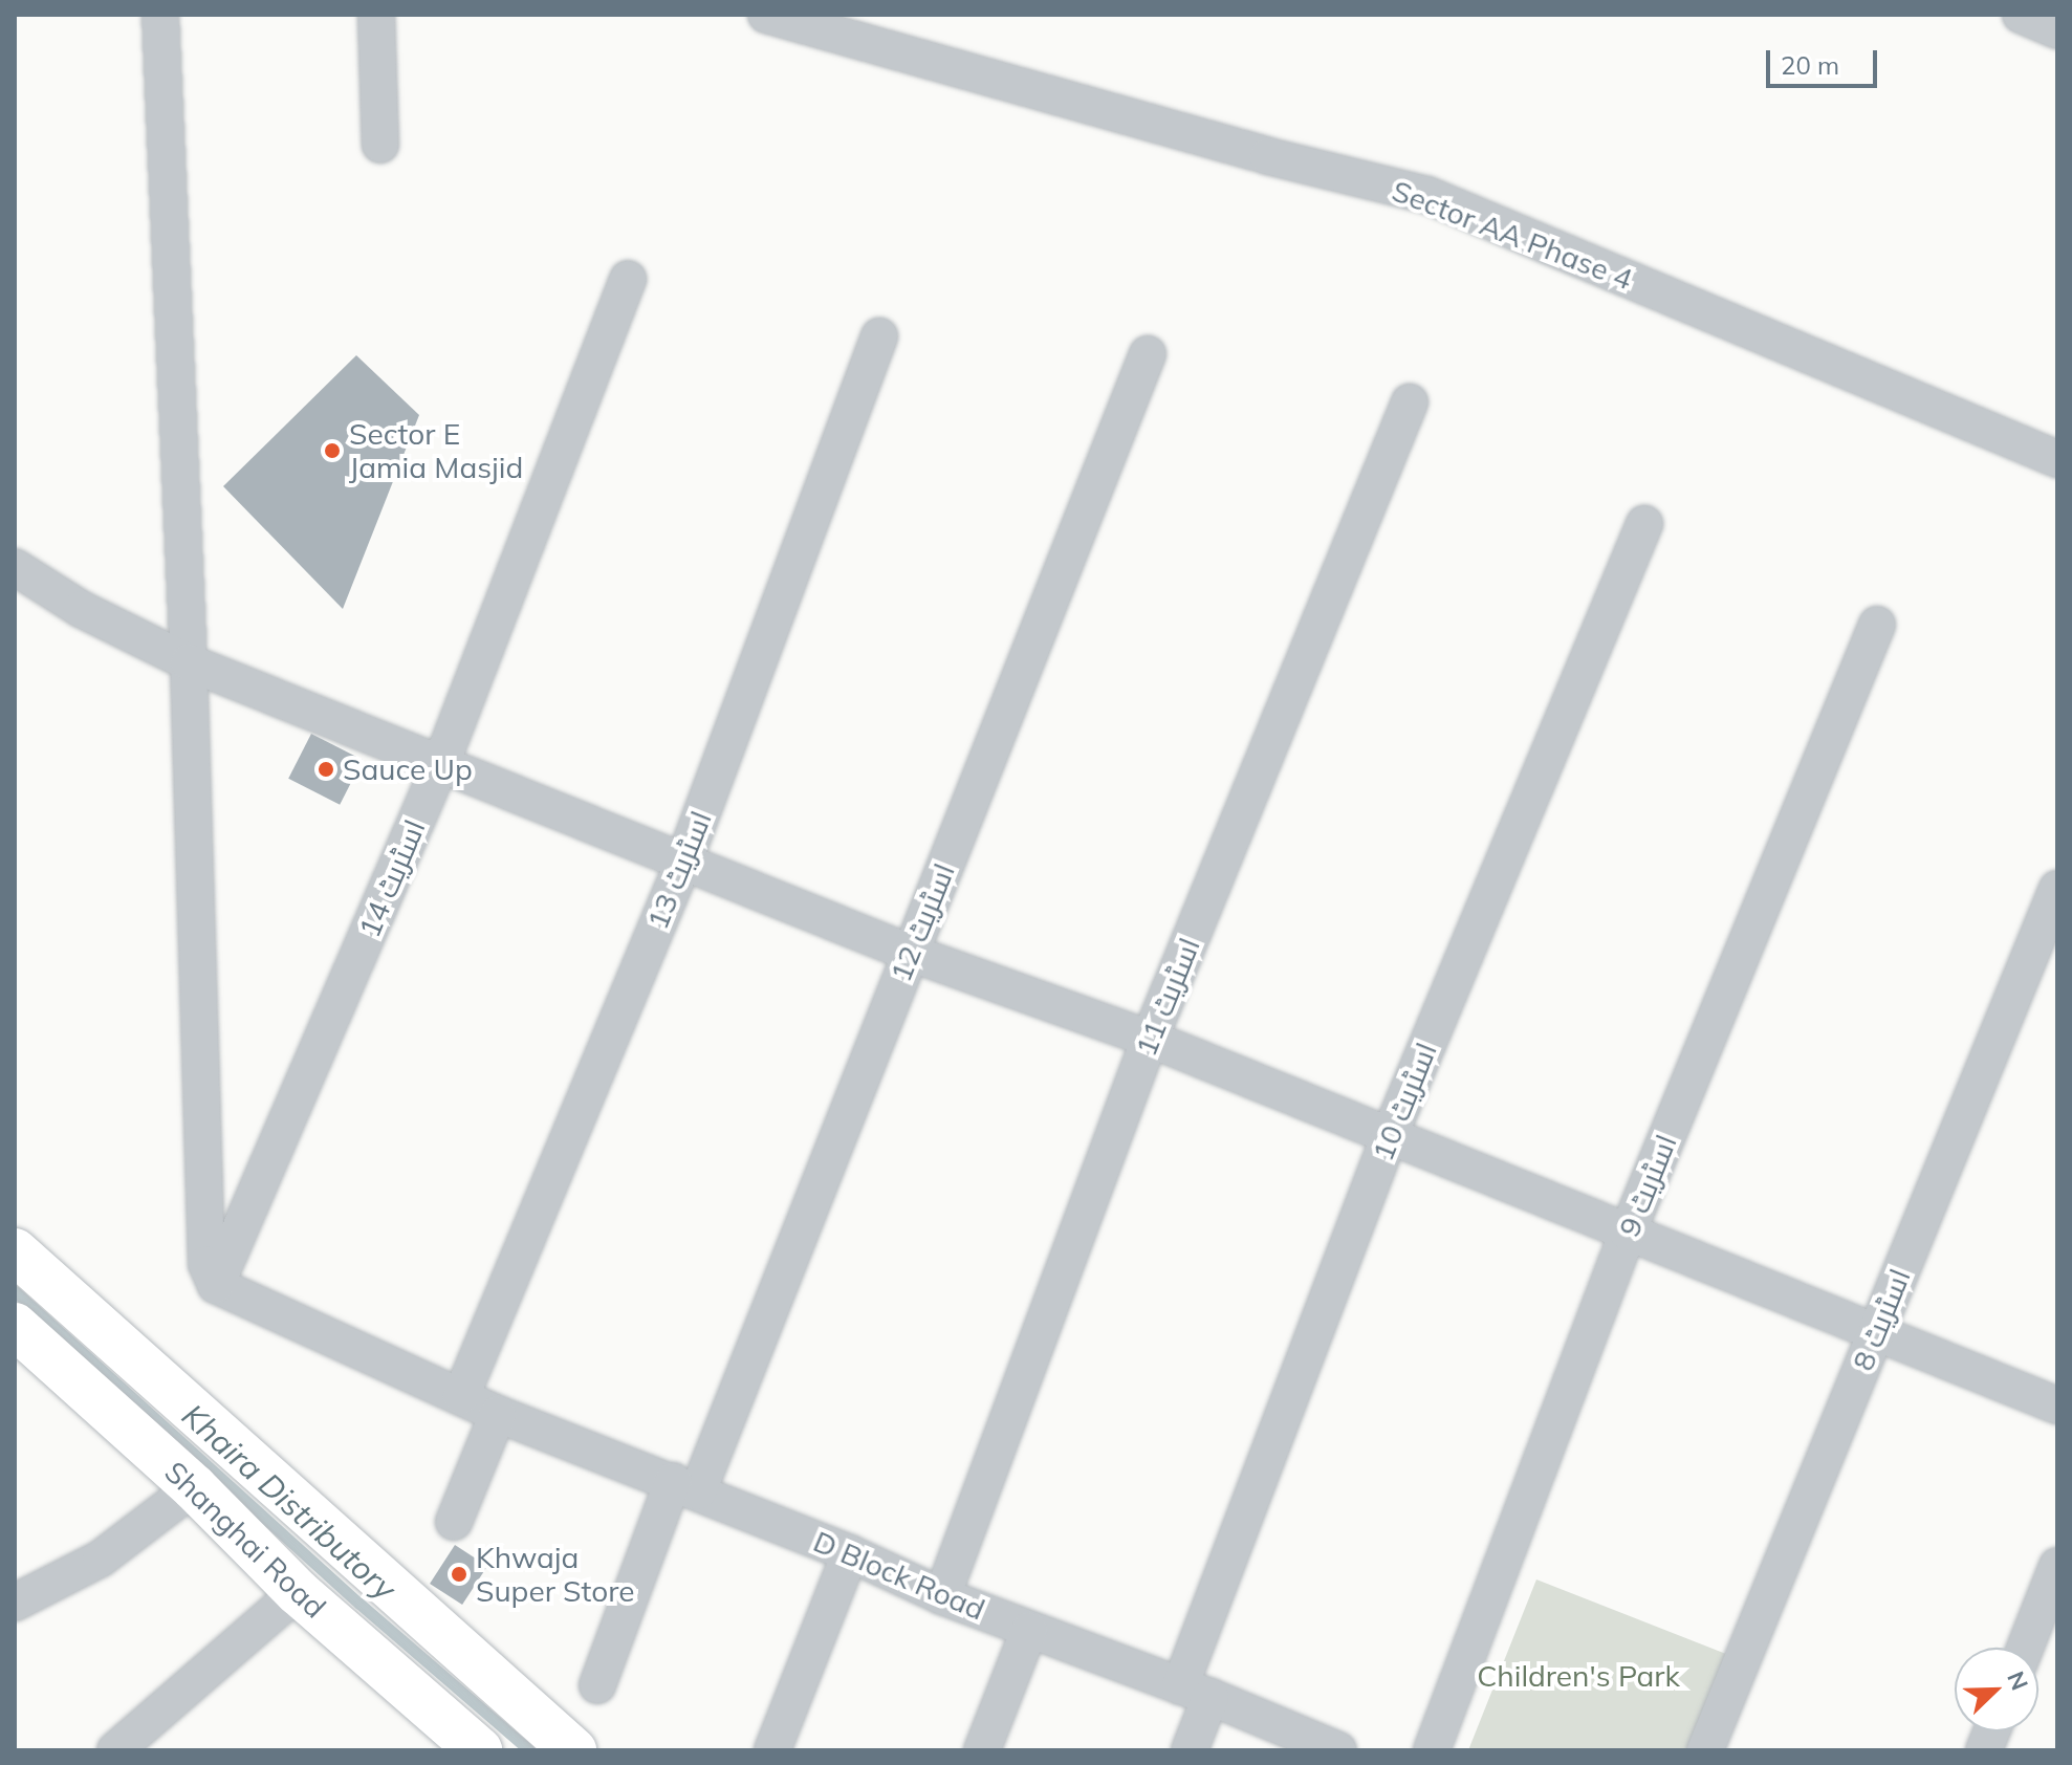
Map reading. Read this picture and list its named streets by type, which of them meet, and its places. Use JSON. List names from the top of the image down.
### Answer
{
  "streets": {
    "main road": ["Shanghai Road"],
    "street": [
      "Sector AA Phase 4",
      "اسٹریٹ 13",
      "اسٹریٹ 14",
      "اسٹریٹ 12",
      "اسٹریٹ 11",
      "اسٹریٹ 10",
      "اسٹریٹ 9",
      "اسٹریٹ 8",
      "D Block Road"
    ]
  },
  "crossings": [
    ["اسٹریٹ 13", "D Block Road"],
    ["اسٹریٹ 14", "D Block Road"],
    ["اسٹریٹ 12", "D Block Road"],
    ["اسٹریٹ 11", "D Block Road"],
    ["اسٹریٹ 10", "D Block Road"]
  ],
  "water": ["Khaira Distributory"],
  "parks": ["Children's Park"],
  "places": ["Sector E Jamia Masjid", "Sauce Up", "Khwaja Super Store"],
  "scale_bar": "20 m",
  "north": "top right"
}
